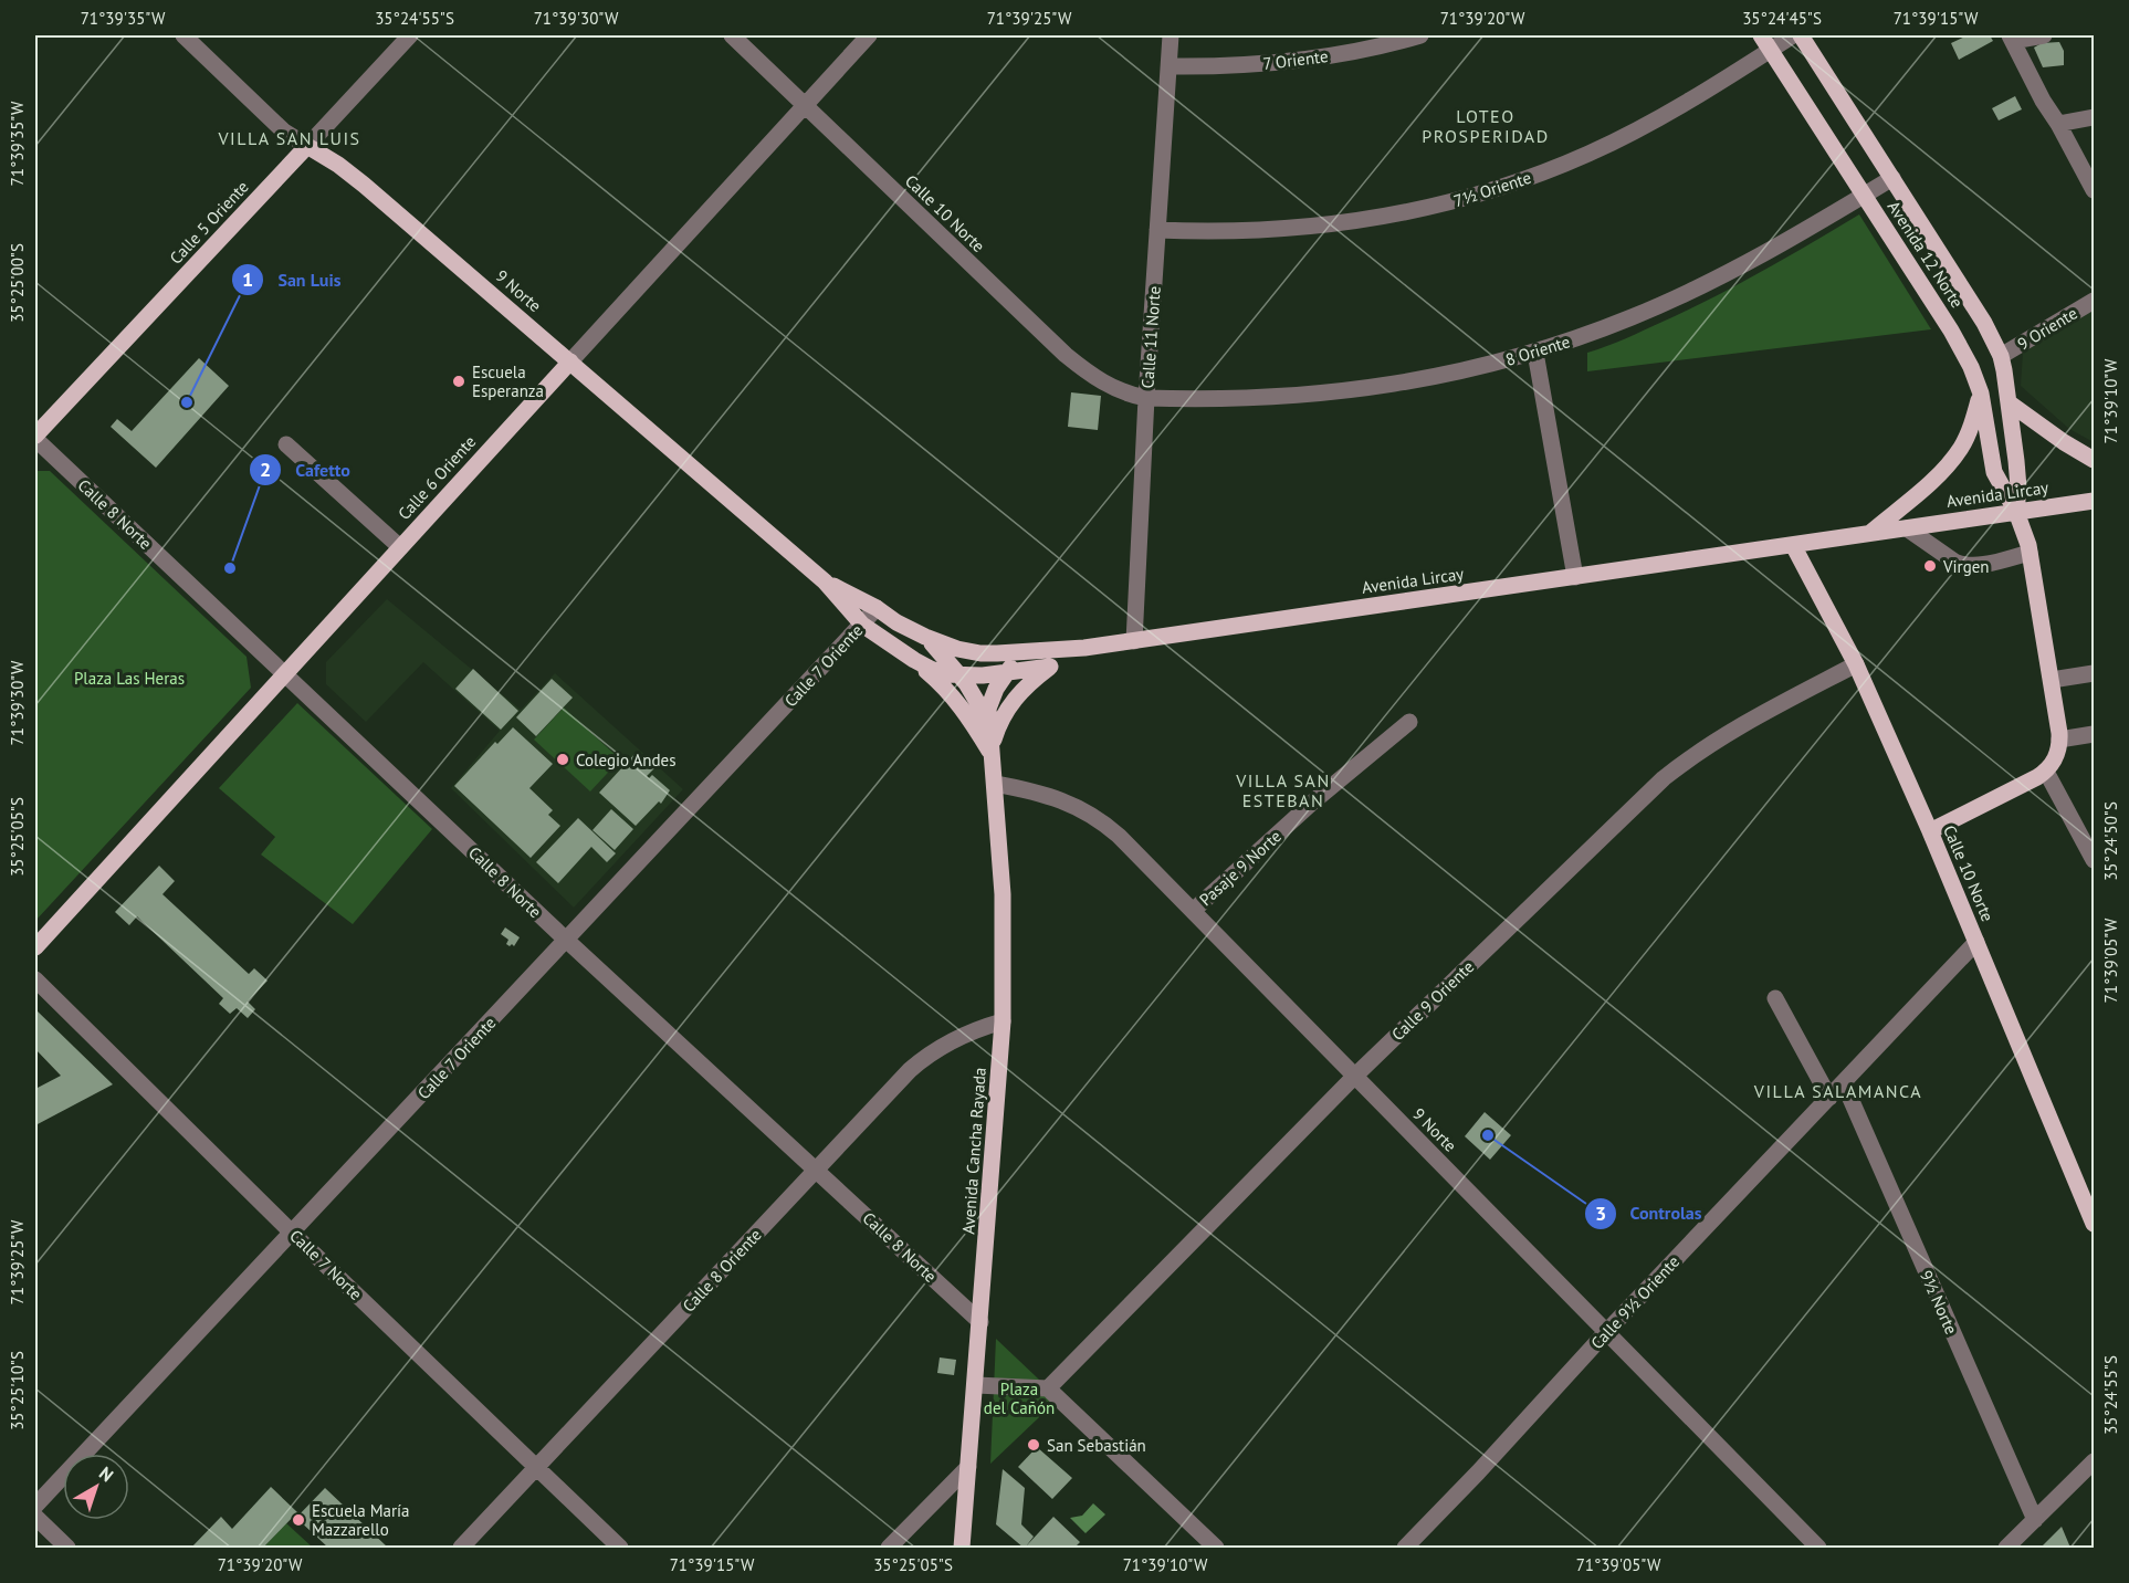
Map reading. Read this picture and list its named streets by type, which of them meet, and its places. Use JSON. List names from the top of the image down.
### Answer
{
  "streets": {
    "main road": [
      "Calle 10 Norte",
      "Calle 5 Oriente",
      "Avenida 12 Norte",
      "9 Norte",
      "Calle 6 Oriente",
      "Avenida Lircay",
      "Avenida Cancha Rayada"
    ],
    "street": [
      "7 Oriente",
      "7½ Oriente",
      "9 Oriente",
      "Calle 11 Norte",
      "8 Oriente",
      "Calle 8 Norte",
      "Calle 7 Oriente",
      "Pasaje 9 Norte",
      "Calle 9 Oriente",
      "Calle 7 Norte",
      "Calle 8 Oriente",
      "Calle 9½ Oriente",
      "9½ Norte"
    ]
  },
  "crossings": [
    ["7 Oriente", "Calle 11 Norte"],
    ["7½ Oriente", "Avenida 12 Norte"],
    ["7½ Oriente", "Calle 11 Norte"],
    ["Calle 10 Norte", "Calle 11 Norte"],
    ["Calle 10 Norte", "8 Oriente"],
    ["Calle 10 Norte", "Calle 6 Oriente"],
    ["Calle 10 Norte", "Avenida Lircay"],
    ["Calle 10 Norte", "Calle 9 Oriente"],
    ["Calle 10 Norte", "Calle 9½ Oriente"],
    ["Calle 5 Oriente", "9 Norte"],
    ["Calle 5 Oriente", "Calle 8 Norte"],
    ["Avenida 12 Norte", "9 Oriente"],
    ["Avenida 12 Norte", "8 Oriente"],
    ["Avenida 12 Norte", "Avenida Lircay"],
    ["9 Norte", "Calle 6 Oriente"],
    ["9 Norte", "Avenida Lircay"],
    ["9 Norte", "Calle 7 Oriente"],
    ["9 Norte", "Pasaje 9 Norte"],
    ["9 Norte", "Calle 9 Oriente"],
    ["9 Norte", "Avenida Cancha Rayada"],
    ["9 Norte", "Calle 9½ Oriente"],
    ["Calle 11 Norte", "8 Oriente"],
    ["Calle 11 Norte", "Avenida Lircay"],
    ["Calle 6 Oriente", "Calle 8 Norte"],
    ["Avenida Lircay", "Avenida Cancha Rayada"],
    ["Calle 8 Norte", "Calle 7 Oriente"],
    ["Calle 8 Norte", "Avenida Cancha Rayada"],
    ["Calle 8 Norte", "Calle 8 Oriente"],
    ["Calle 7 Oriente", "Calle 7 Norte"],
    ["Avenida Cancha Rayada", "Calle 8 Oriente"],
    ["Calle 7 Norte", "Calle 8 Oriente"],
    ["Calle 9½ Oriente", "9½ Norte"]
  ],
  "districts": [
    "LOTEO PROSPERIDAD",
    "VILLA SAN LUIS",
    "VILLA SAN ESTEBAN",
    "VILLA SALAMANCA"
  ],
  "parks": ["Plaza Las Heras", "Plaza del Cañón"],
  "places": [
    "Escuela Esperanza",
    "San Luis",
    "Virgen",
    "Cafetto",
    "Colegio Andes",
    "Controlas",
    "San Sebastián",
    "Escuela María Mazzarello"
  ],
  "north": "top right",
  "coordinates": [
    "71°39'35\"W",
    "35°24'55\"S",
    "71°39'30\"W",
    "71°39'25\"W",
    "71°39'20\"W",
    "35°24'45\"S",
    "71°39'15\"W",
    "35°25'00\"S",
    "71°39'10\"W",
    "35°25'05\"S",
    "35°24'50\"S",
    "71°39'05\"W",
    "35°25'10\"S"
  ]
}
